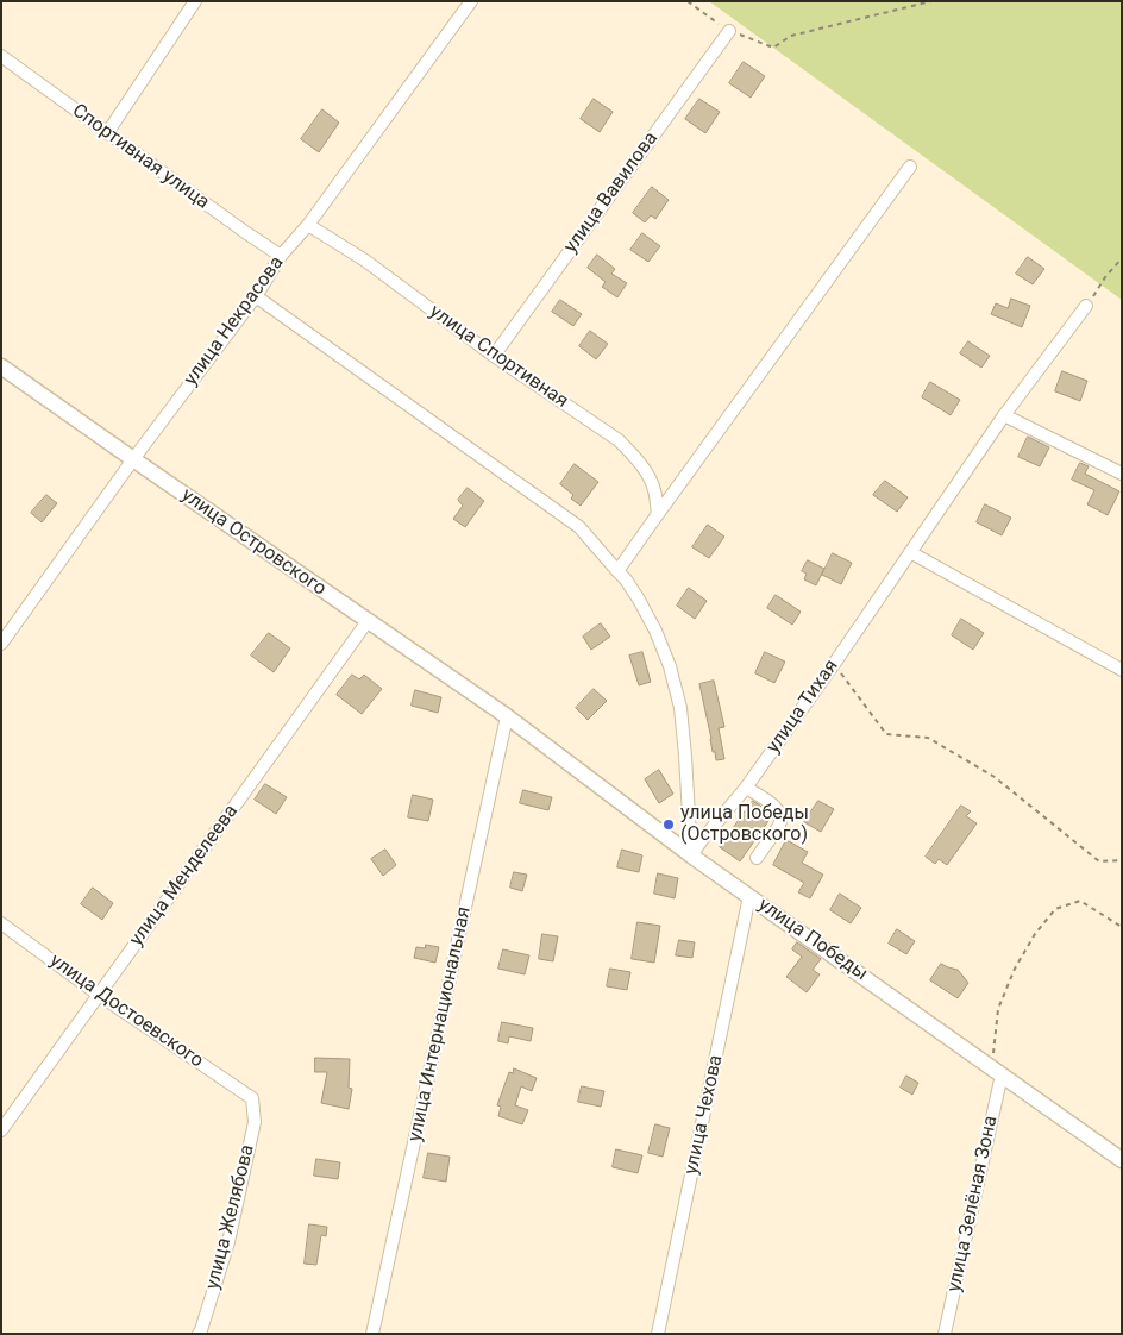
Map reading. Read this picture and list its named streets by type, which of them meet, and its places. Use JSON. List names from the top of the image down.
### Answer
{
  "streets": {
    "main road": ["улица Островского", "улица Победы"],
    "street": [
      "Спортивная улица",
      "улица Вавилова",
      "улица Некрасова",
      "улица Спортивная",
      "улица Тихая",
      "улица Менделеева",
      "улица Достоевского",
      "улица Интернациональная",
      "улица Чехова",
      "улица Зелёная Зона",
      "улица Желябова"
    ]
  },
  "crossings": [
    ["Спортивная улица", "улица Некрасова"],
    ["улица Вавилова", "улица Спортивная"],
    ["улица Некрасова", "улица Спортивная"],
    ["улица Некрасова", "улица Островского"],
    ["улица Островского", "улица Менделеева"],
    ["улица Островского", "улица Победы"],
    ["улица Островского", "улица Интернациональная"],
    ["улица Тихая", "улица Победы"],
    ["улица Менделеева", "улица Достоевского"],
    ["улица Победы", "улица Интернациональная"],
    ["улица Победы", "улица Чехова"],
    ["улица Победы", "улица Зелёная Зона"],
    ["улица Достоевского", "улица Желябова"]
  ],
  "places": ["улица Победы (Островского)"]
}
